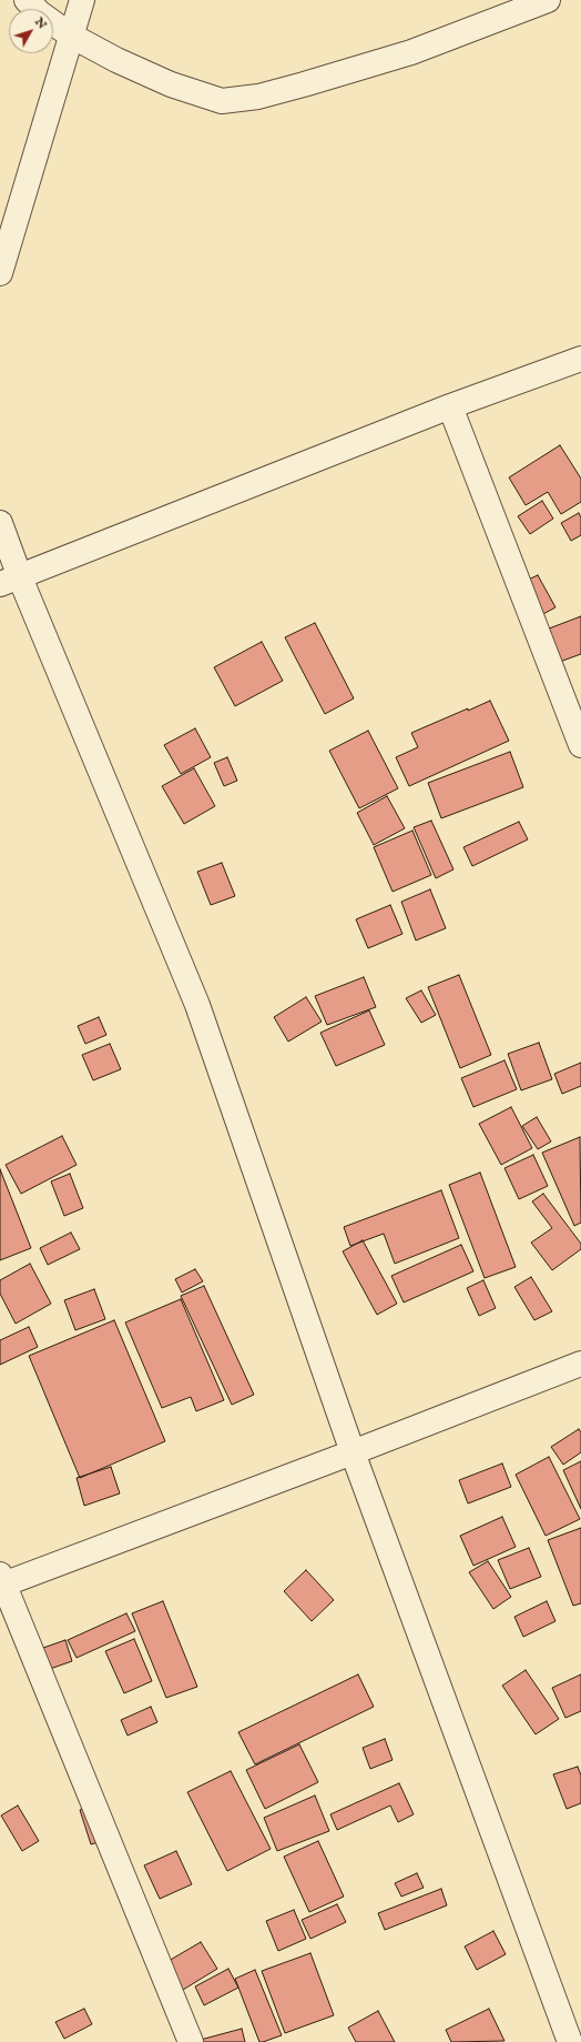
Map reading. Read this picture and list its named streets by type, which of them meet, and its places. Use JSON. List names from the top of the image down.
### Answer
{
  "north": "top right"
}
